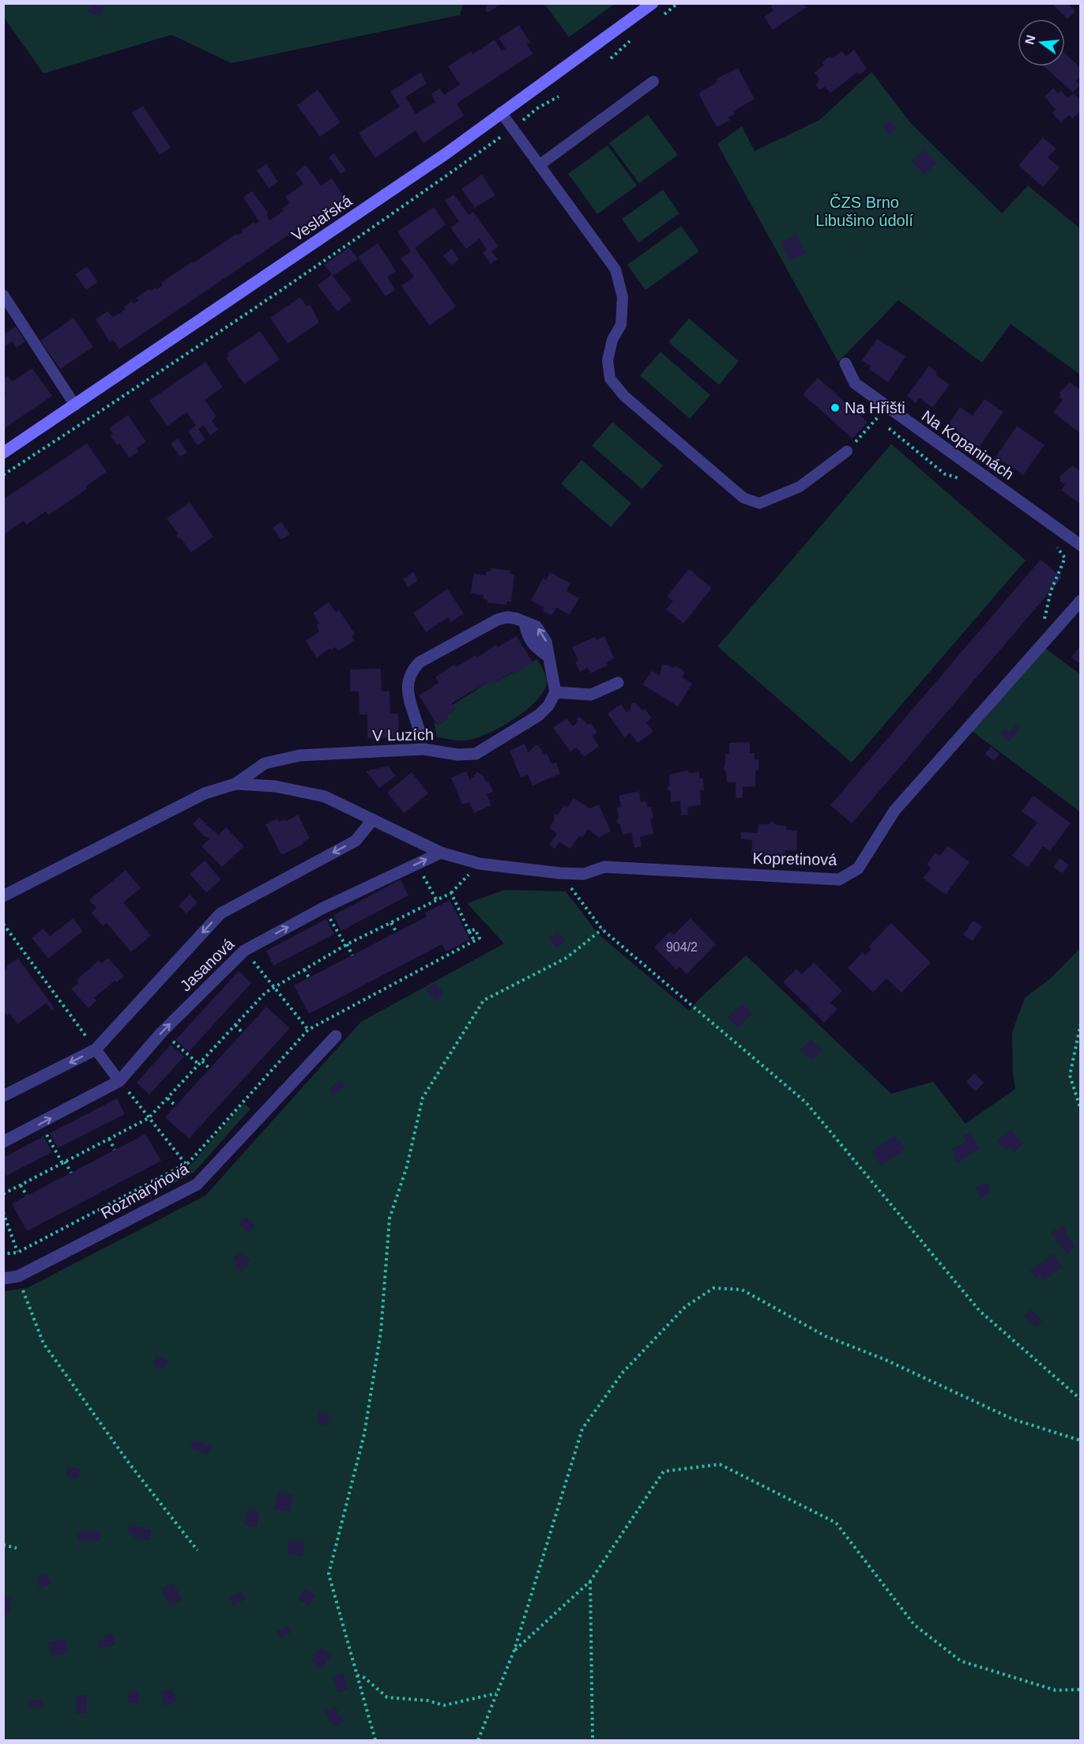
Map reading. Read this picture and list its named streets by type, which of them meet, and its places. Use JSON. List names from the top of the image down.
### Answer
{
  "streets": {
    "street": [
      "Veslařská",
      "Na Kopaninách",
      "V Luzích",
      "Kopretinová",
      "Jasanová",
      "Rozmarýnová"
    ]
  },
  "crossings": [
    ["Kopretinová", "Jasanová"]
  ],
  "parks": ["ČZS Brno Libušino údolí"],
  "places": ["Na Hřišti"],
  "house_numbers": ["904/2"],
  "north": "left"
}
